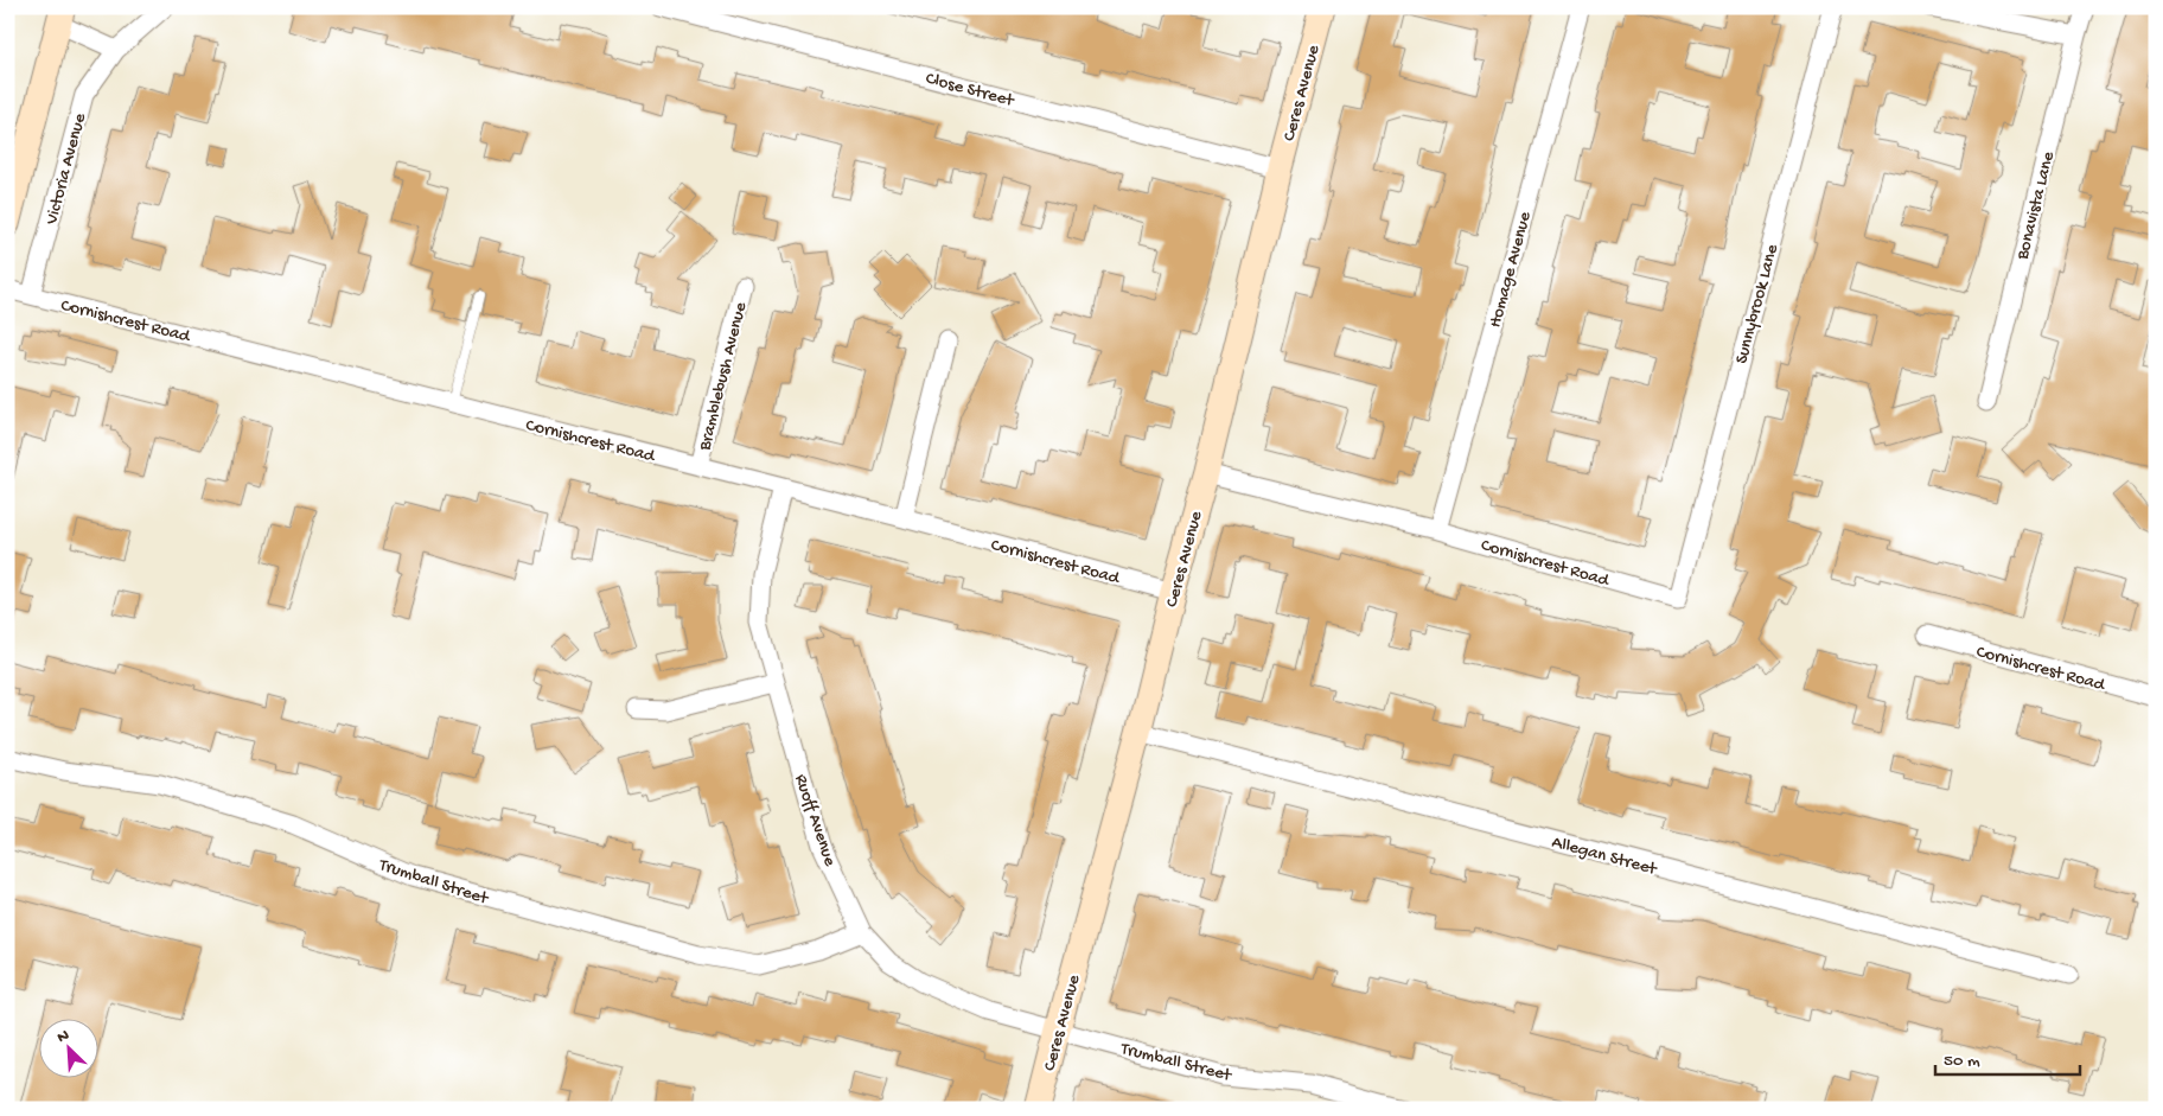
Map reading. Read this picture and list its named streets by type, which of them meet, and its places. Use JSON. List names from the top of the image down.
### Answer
{
  "streets": {
    "street": [
      "Close Street",
      "Ceres Avenue",
      "Victoria Avenue",
      "Bonavista Lane",
      "Homage Avenue",
      "Sunnybrook Lane",
      "Cornishcrest Road",
      "Bramblebush Avenue",
      "Ruoff Avenue",
      "Allegan Street",
      "Trumball Street"
    ]
  },
  "crossings": [
    ["Close Street", "Ceres Avenue"],
    ["Ceres Avenue", "Cornishcrest Road"],
    ["Ceres Avenue", "Ruoff Avenue"],
    ["Ceres Avenue", "Allegan Street"],
    ["Ceres Avenue", "Trumball Street"],
    ["Victoria Avenue", "Cornishcrest Road"],
    ["Homage Avenue", "Cornishcrest Road"],
    ["Sunnybrook Lane", "Cornishcrest Road"],
    ["Cornishcrest Road", "Bramblebush Avenue"],
    ["Cornishcrest Road", "Ruoff Avenue"],
    ["Ruoff Avenue", "Trumball Street"]
  ],
  "scale_bar": "50 m",
  "north": "top left"
}
